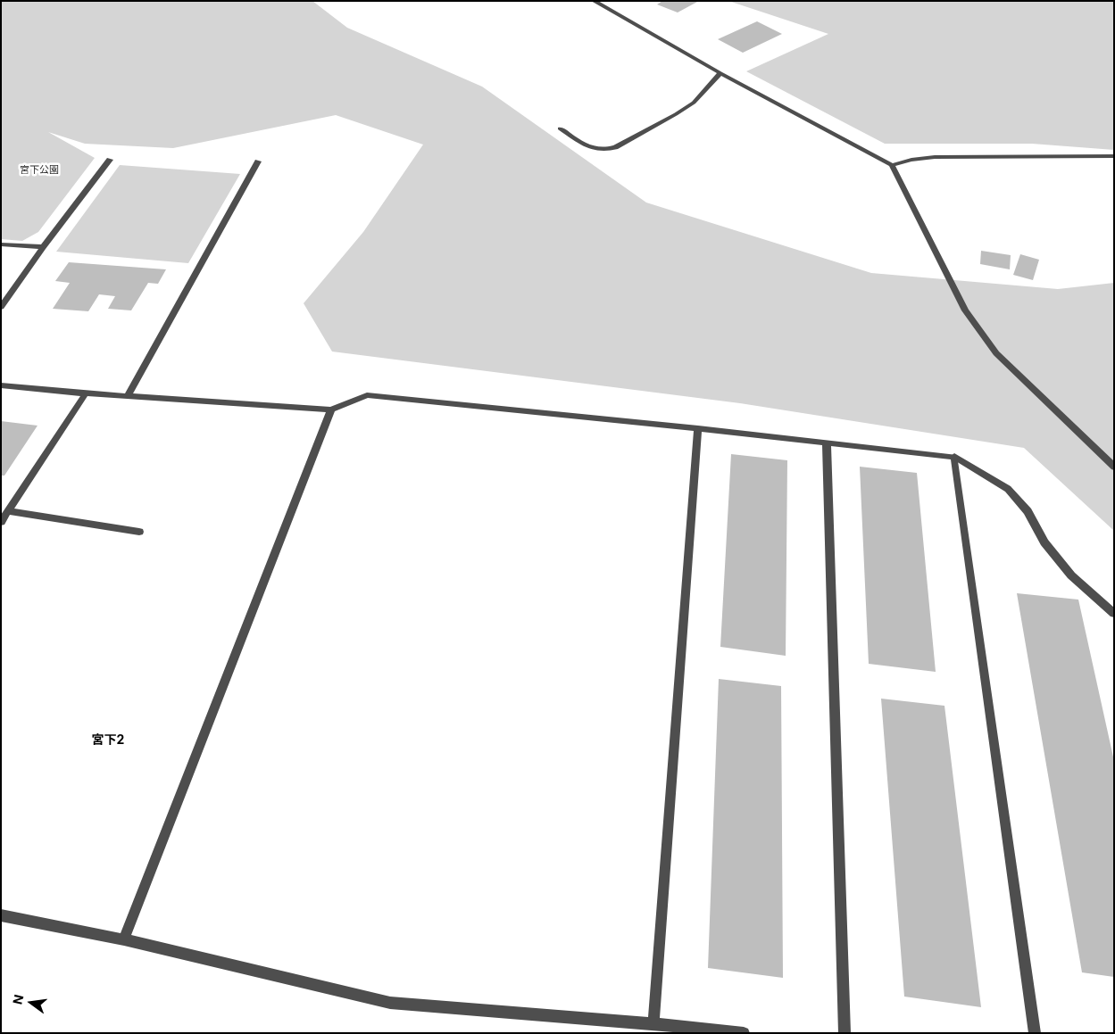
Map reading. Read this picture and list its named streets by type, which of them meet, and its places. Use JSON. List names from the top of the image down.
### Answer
{
  "districts": ["宮下2"],
  "parks": ["宮下公園"],
  "north": "left"
}
